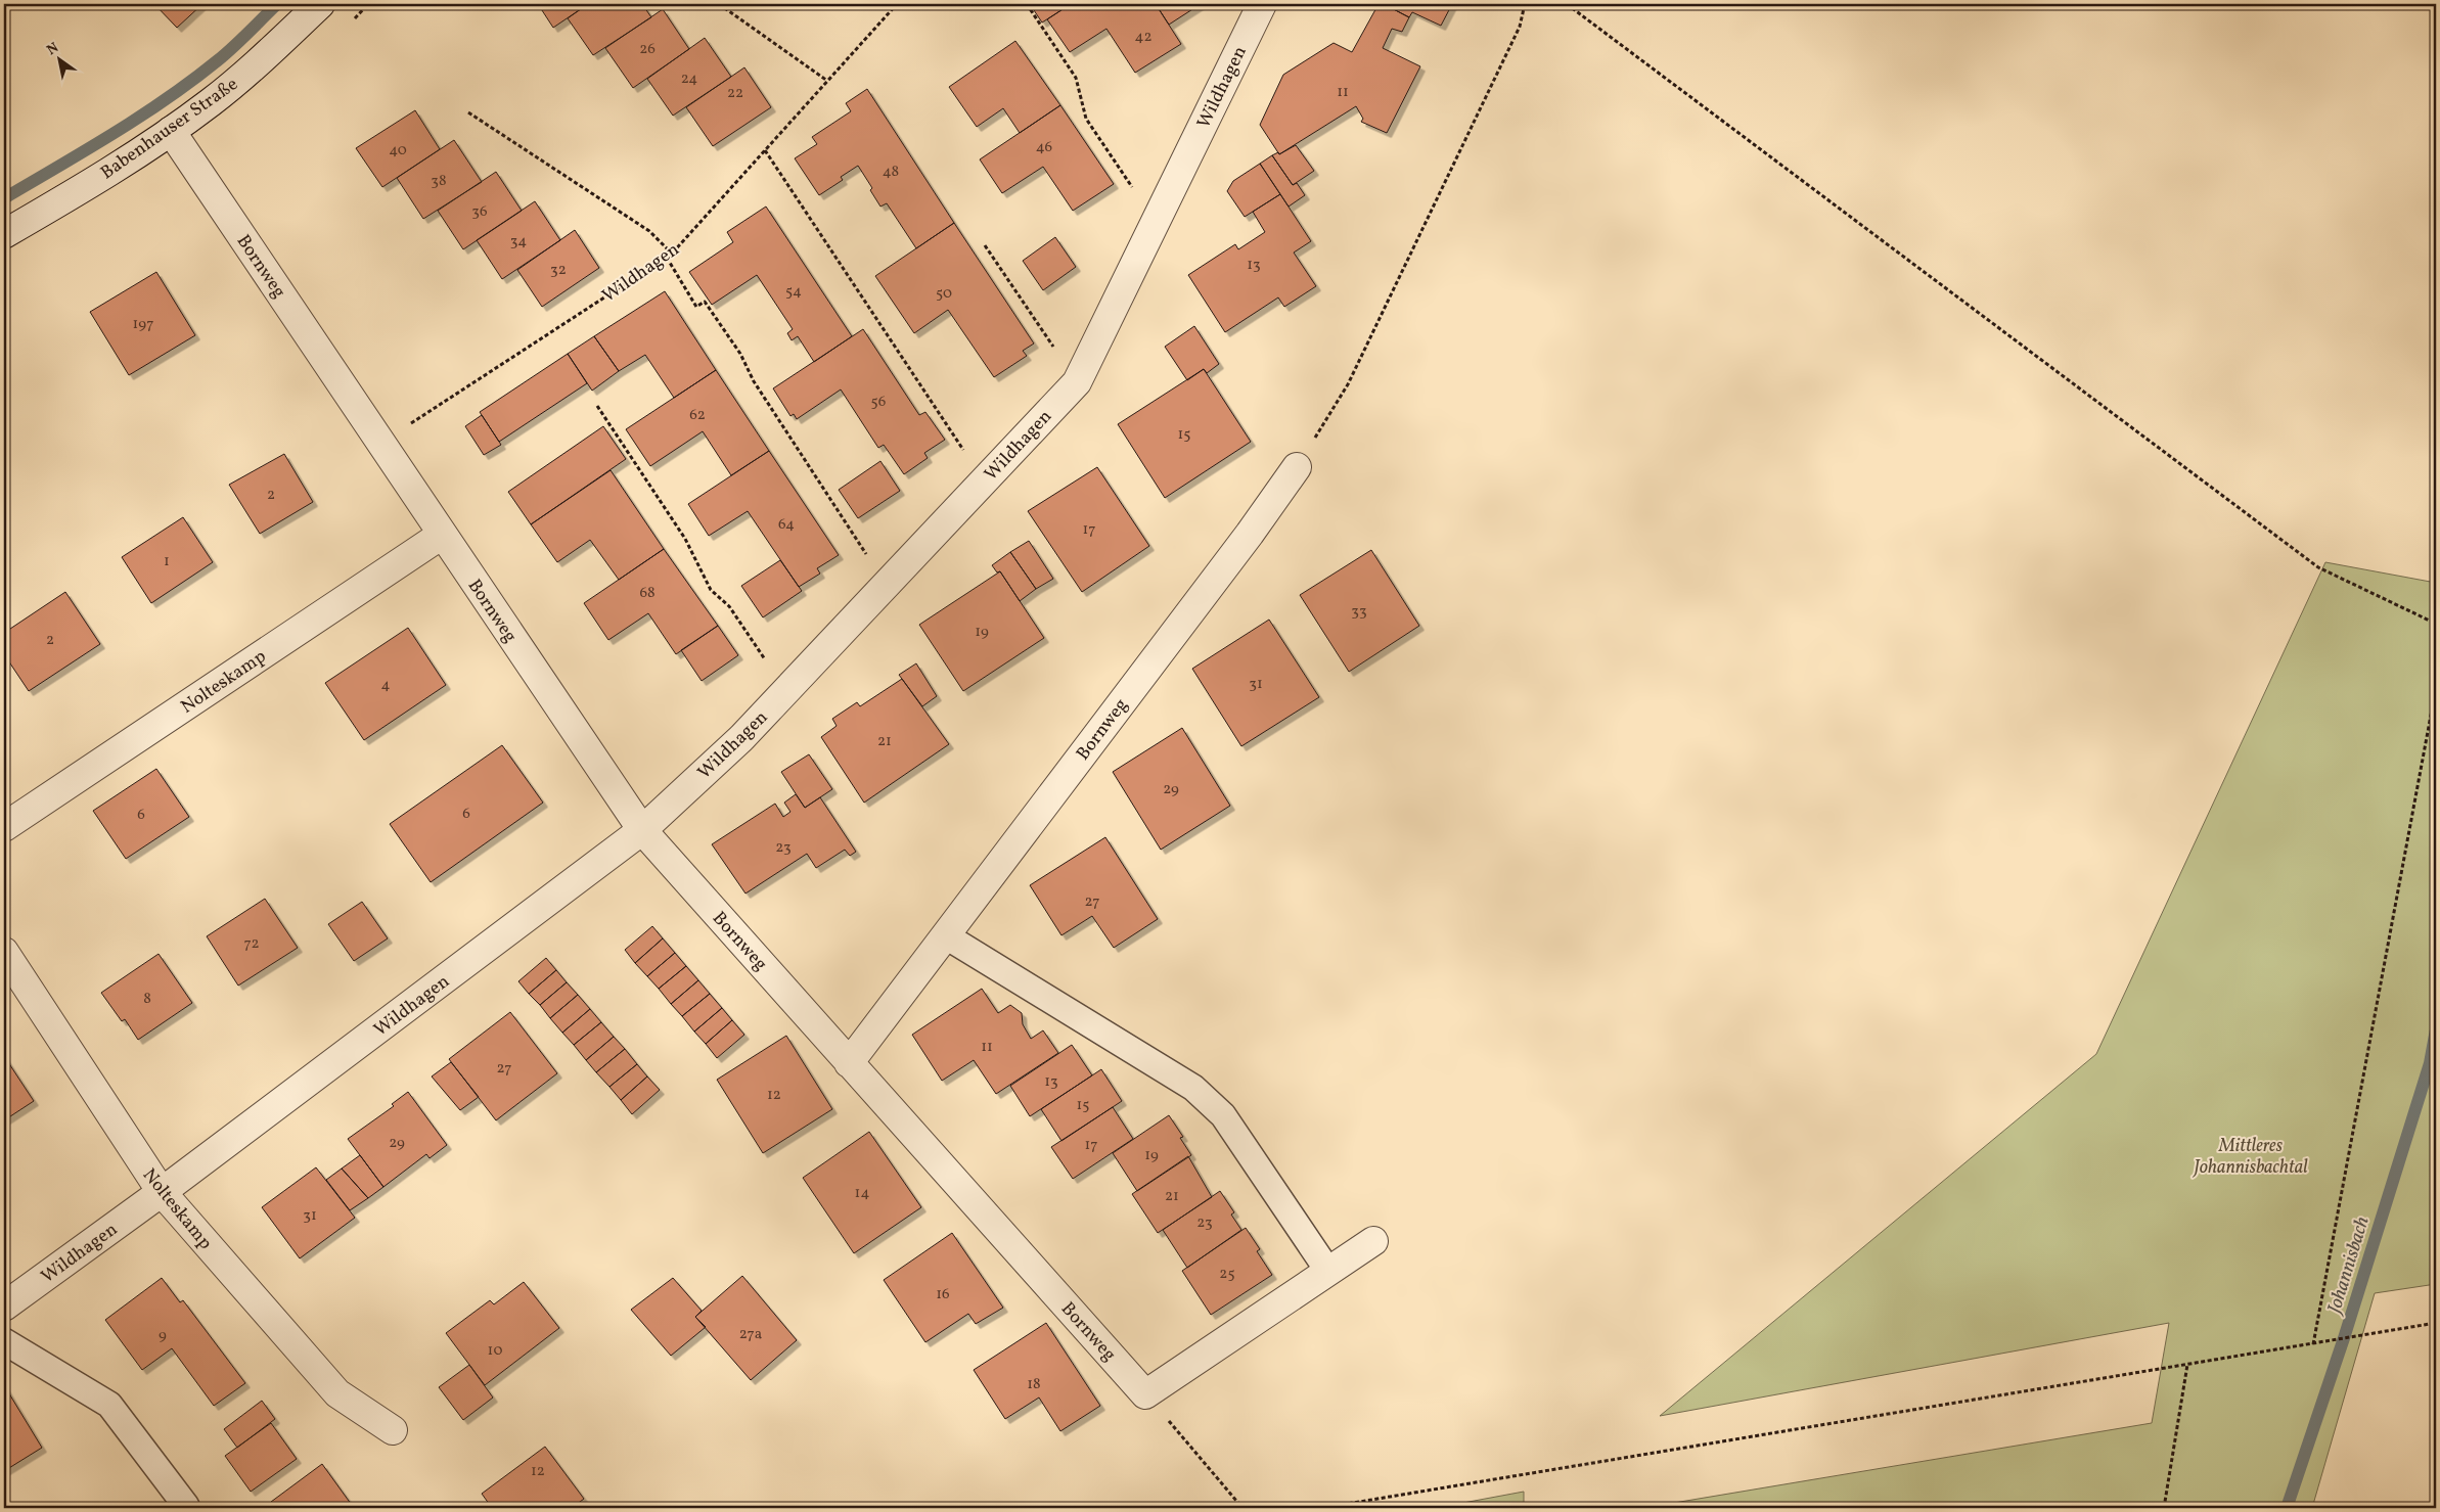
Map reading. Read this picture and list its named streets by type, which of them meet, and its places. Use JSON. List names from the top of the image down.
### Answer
{
  "streets": {
    "street": [
      "Wildhagen",
      "Babenhauser Straße",
      "Bornweg",
      "Nolteskamp"
    ]
  },
  "crossings": [
    ["Wildhagen", "Bornweg"],
    ["Wildhagen", "Nolteskamp"],
    ["Babenhauser Straße", "Bornweg"],
    ["Bornweg", "Nolteskamp"]
  ],
  "water": ["Johannisbach"],
  "parks": ["Mittleres Johannisbachtal"],
  "house_numbers": [
    "42",
    "26",
    "24",
    "11",
    "22",
    "46",
    "40",
    "48",
    "38",
    "36",
    "34",
    "13",
    "32",
    "54",
    "50",
    "197",
    "56",
    "62",
    "15",
    "2",
    "64",
    "17",
    "1",
    "68",
    "33",
    "19",
    "2",
    "31",
    "4",
    "21",
    "29",
    "6",
    "6",
    "23",
    "27",
    "72",
    "8",
    "11",
    "27",
    "13",
    "12",
    "15",
    "29",
    "17",
    "19",
    "14",
    "21",
    "31",
    "23",
    "25",
    "16",
    "27a",
    "9",
    "10",
    "18",
    "12"
  ],
  "north": "top left"
}
